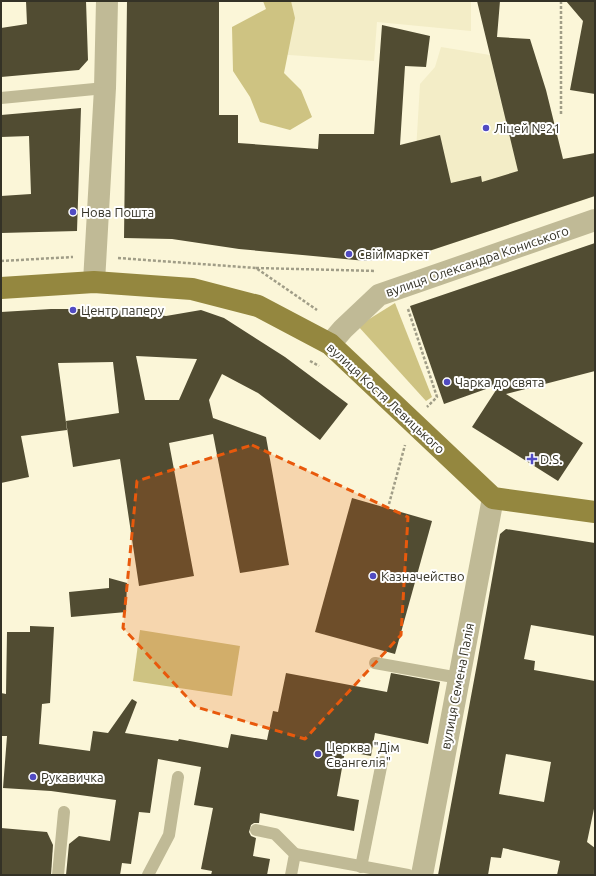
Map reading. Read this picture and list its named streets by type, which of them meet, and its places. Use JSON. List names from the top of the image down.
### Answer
{
  "streets": {
    "main road": ["вулиця Костя Левицького"],
    "street": ["вулиця Олександра Кониського", "вулиця Семена Палія"]
  },
  "crossings": [
    ["вулиця Олександра Кониського", "вулиця Костя Левицького"],
    ["вулиця Костя Левицького", "вулиця Семена Палія"]
  ],
  "places": {
    "other": [
      "Ліцей №21",
      "Нова Пошта",
      "Свiй маркет",
      "Центр паперу",
      "Чарка до свята",
      "Казначейство",
      "Церква \"Дім Євангелія\"",
      "Рукавичка"
    ],
    "health": ["D.S."]
  }
}
